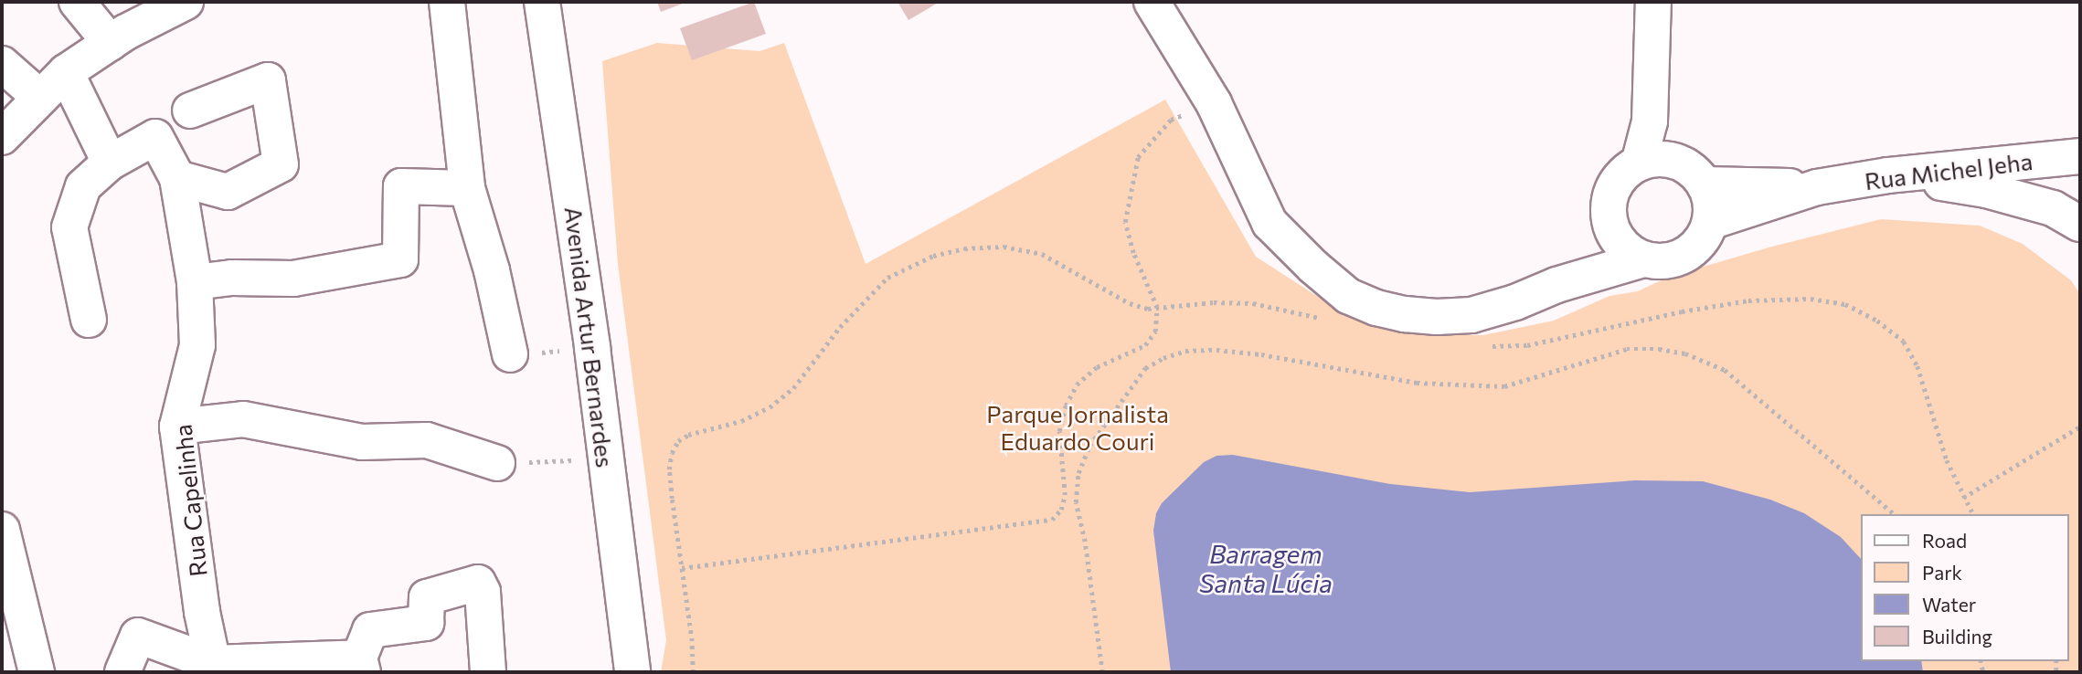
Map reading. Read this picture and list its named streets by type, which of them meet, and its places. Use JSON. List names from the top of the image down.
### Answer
{
  "streets": {
    "street": ["Rua Michel Jeha", "Avenida Artur Bernardes", "Rua Capelinha"]
  },
  "water": ["Barragem Santa Lúcia"],
  "parks": ["Parque Jornalista Eduardo Couri"],
  "legend": [
    "Road",
    "Park",
    "Water",
    "Building"
  ]
}
